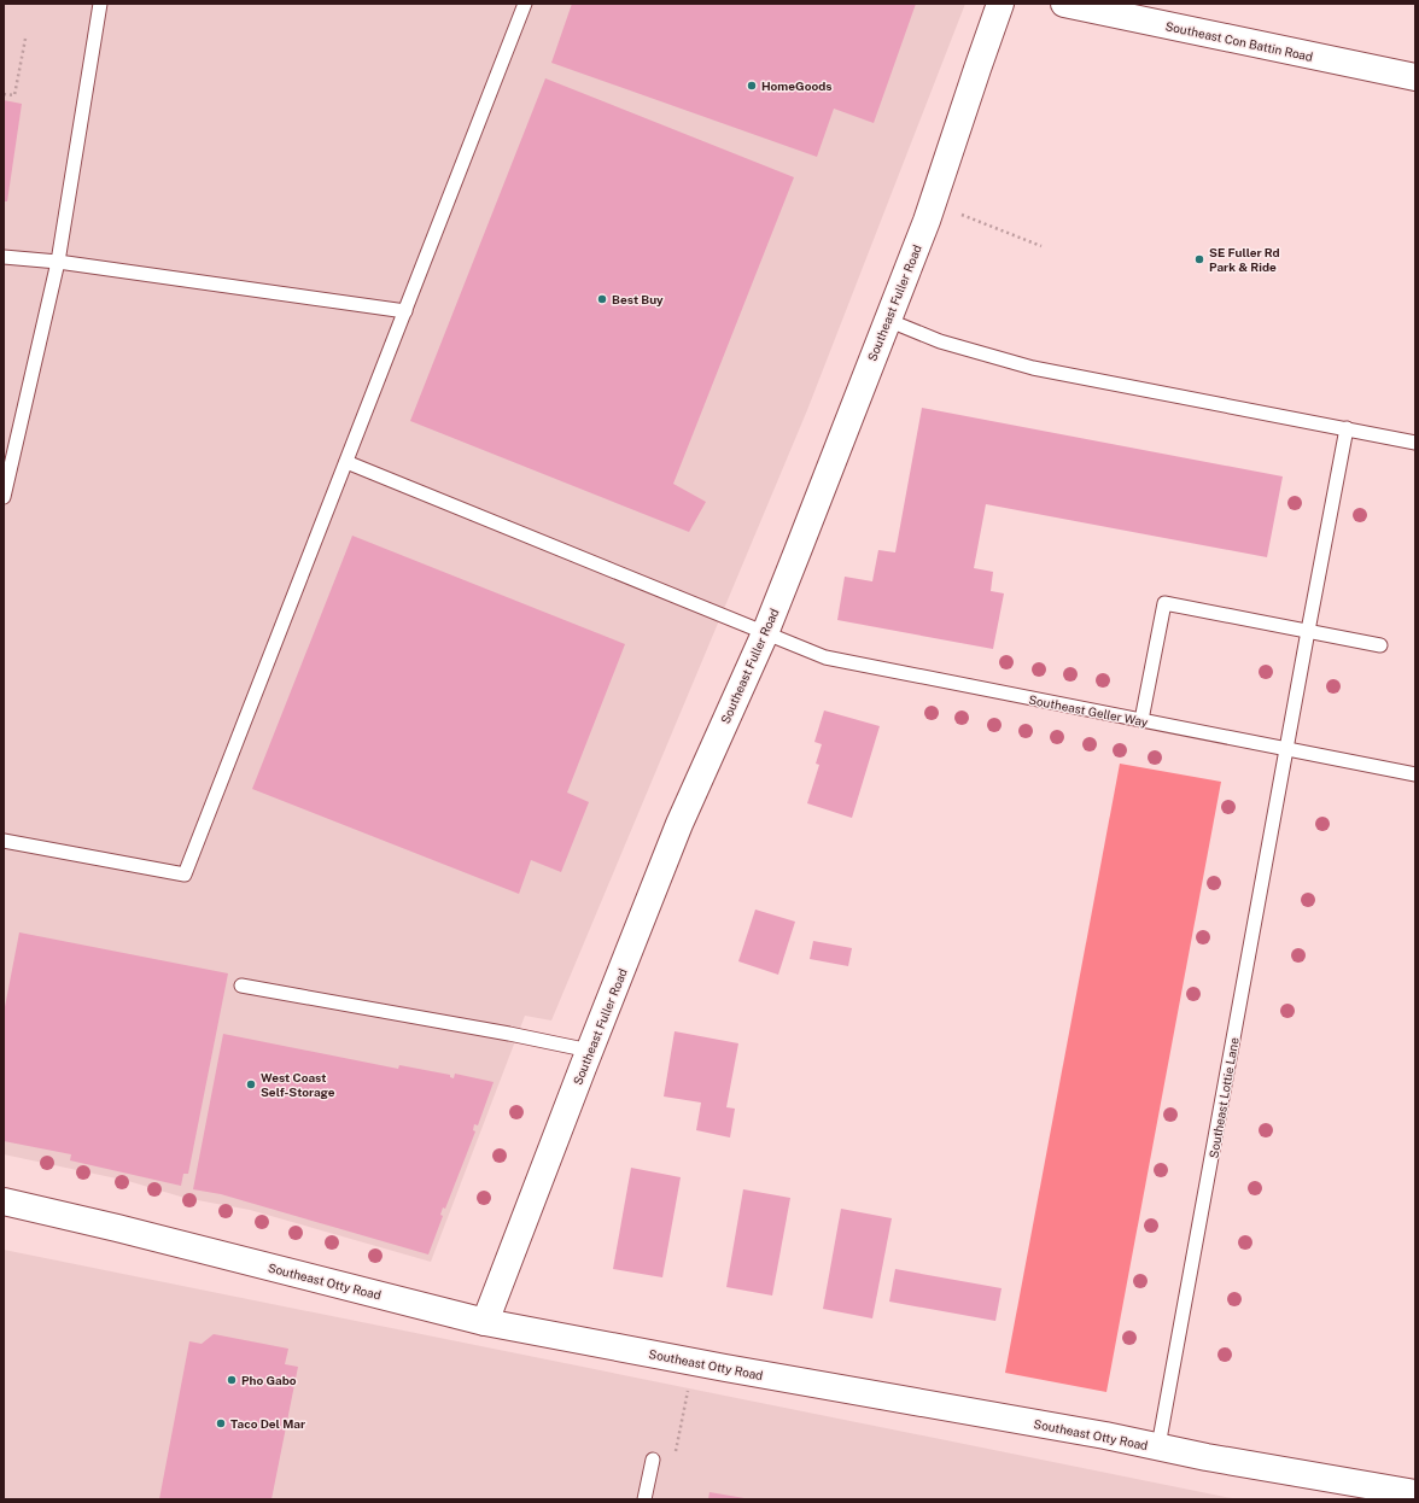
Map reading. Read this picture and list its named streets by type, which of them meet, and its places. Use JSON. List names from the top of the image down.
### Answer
{
  "streets": {
    "street": ["Southeast Con Battin Road", "Southeast Fuller Road", "Southeast Otty Road"],
    "lane": ["Southeast Geller Way", "Southeast Lottie Lane"]
  },
  "crossings": [
    ["Southeast Fuller Road", "Southeast Geller Way"],
    ["Southeast Fuller Road", "Southeast Otty Road"],
    ["Southeast Geller Way", "Southeast Lottie Lane"],
    ["Southeast Lottie Lane", "Southeast Otty Road"]
  ],
  "places": [
    "HomeGoods",
    "SE Fuller Rd Park & Ride",
    "Best Buy",
    "West Coast Self-Storage",
    "Pho Gabo",
    "Taco Del Mar"
  ]
}
